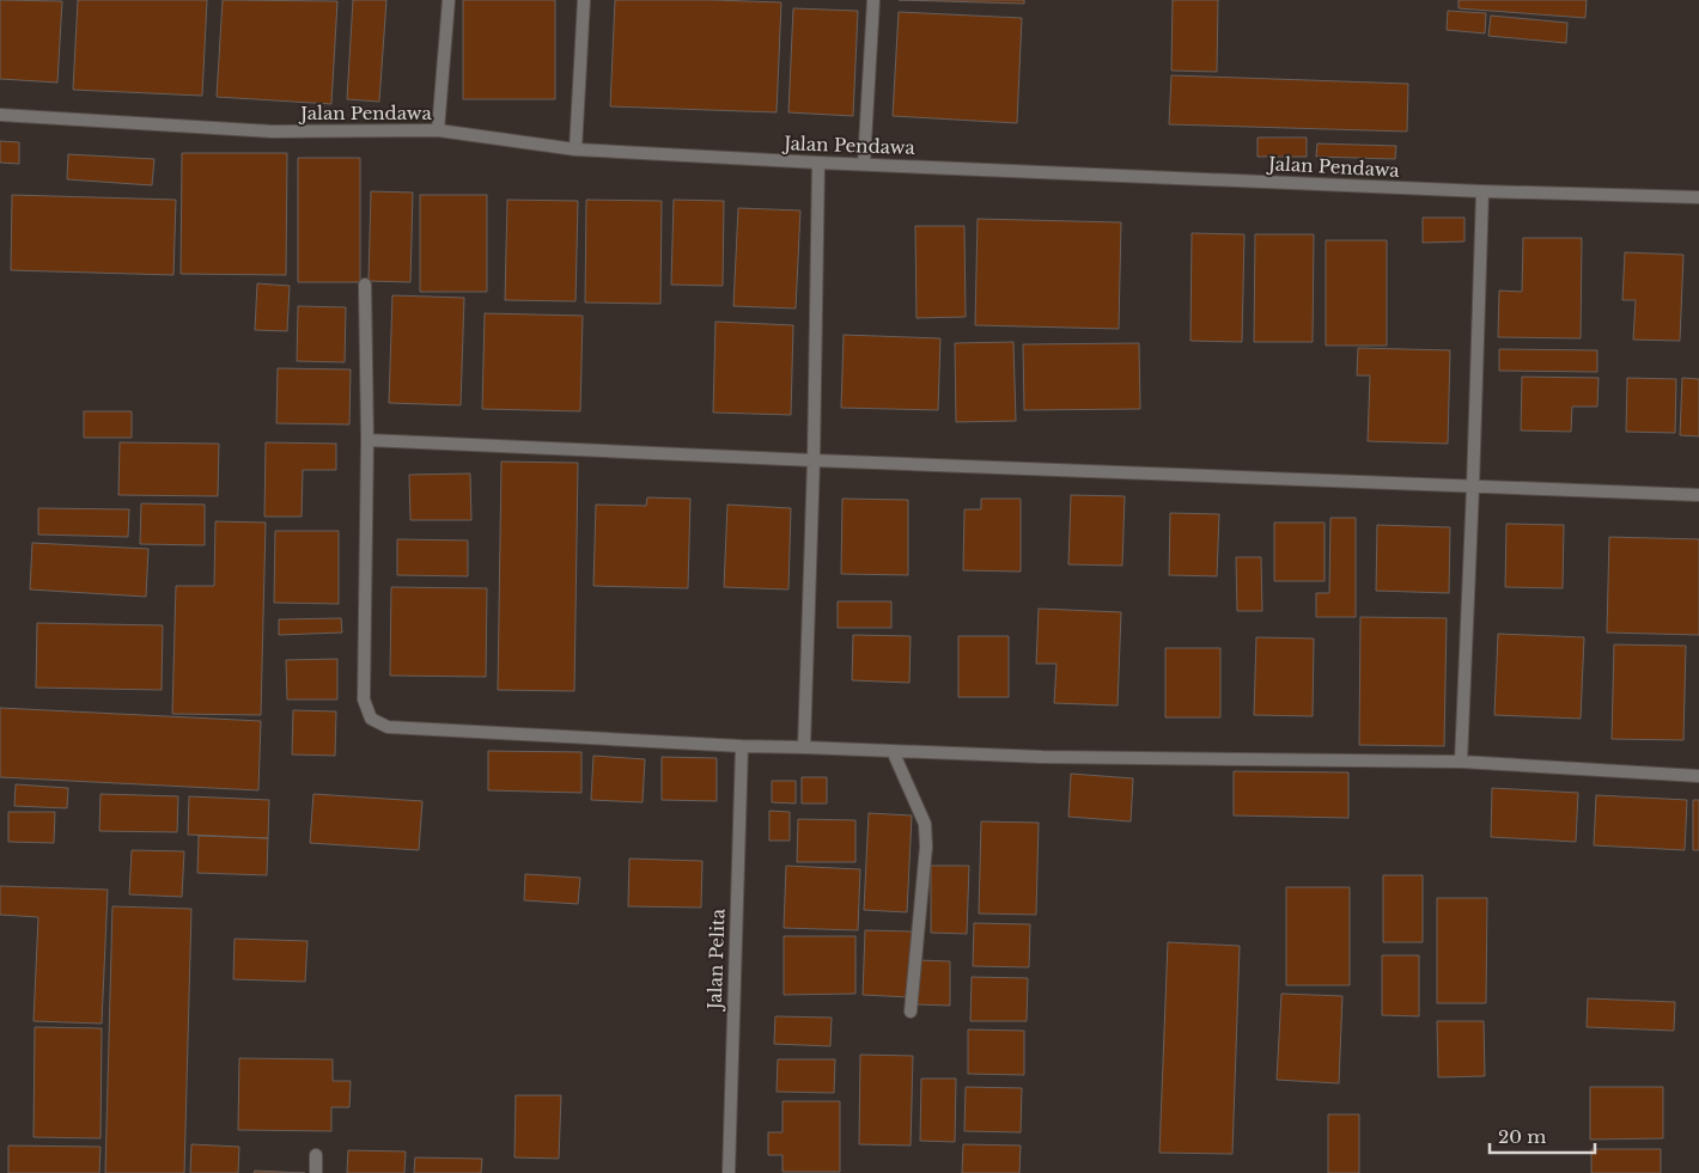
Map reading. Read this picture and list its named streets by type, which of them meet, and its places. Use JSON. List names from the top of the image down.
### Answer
{
  "streets": {
    "street": ["Jalan Pendawa", "Jalan Pelita"]
  },
  "scale_bar": "20 m"
}
